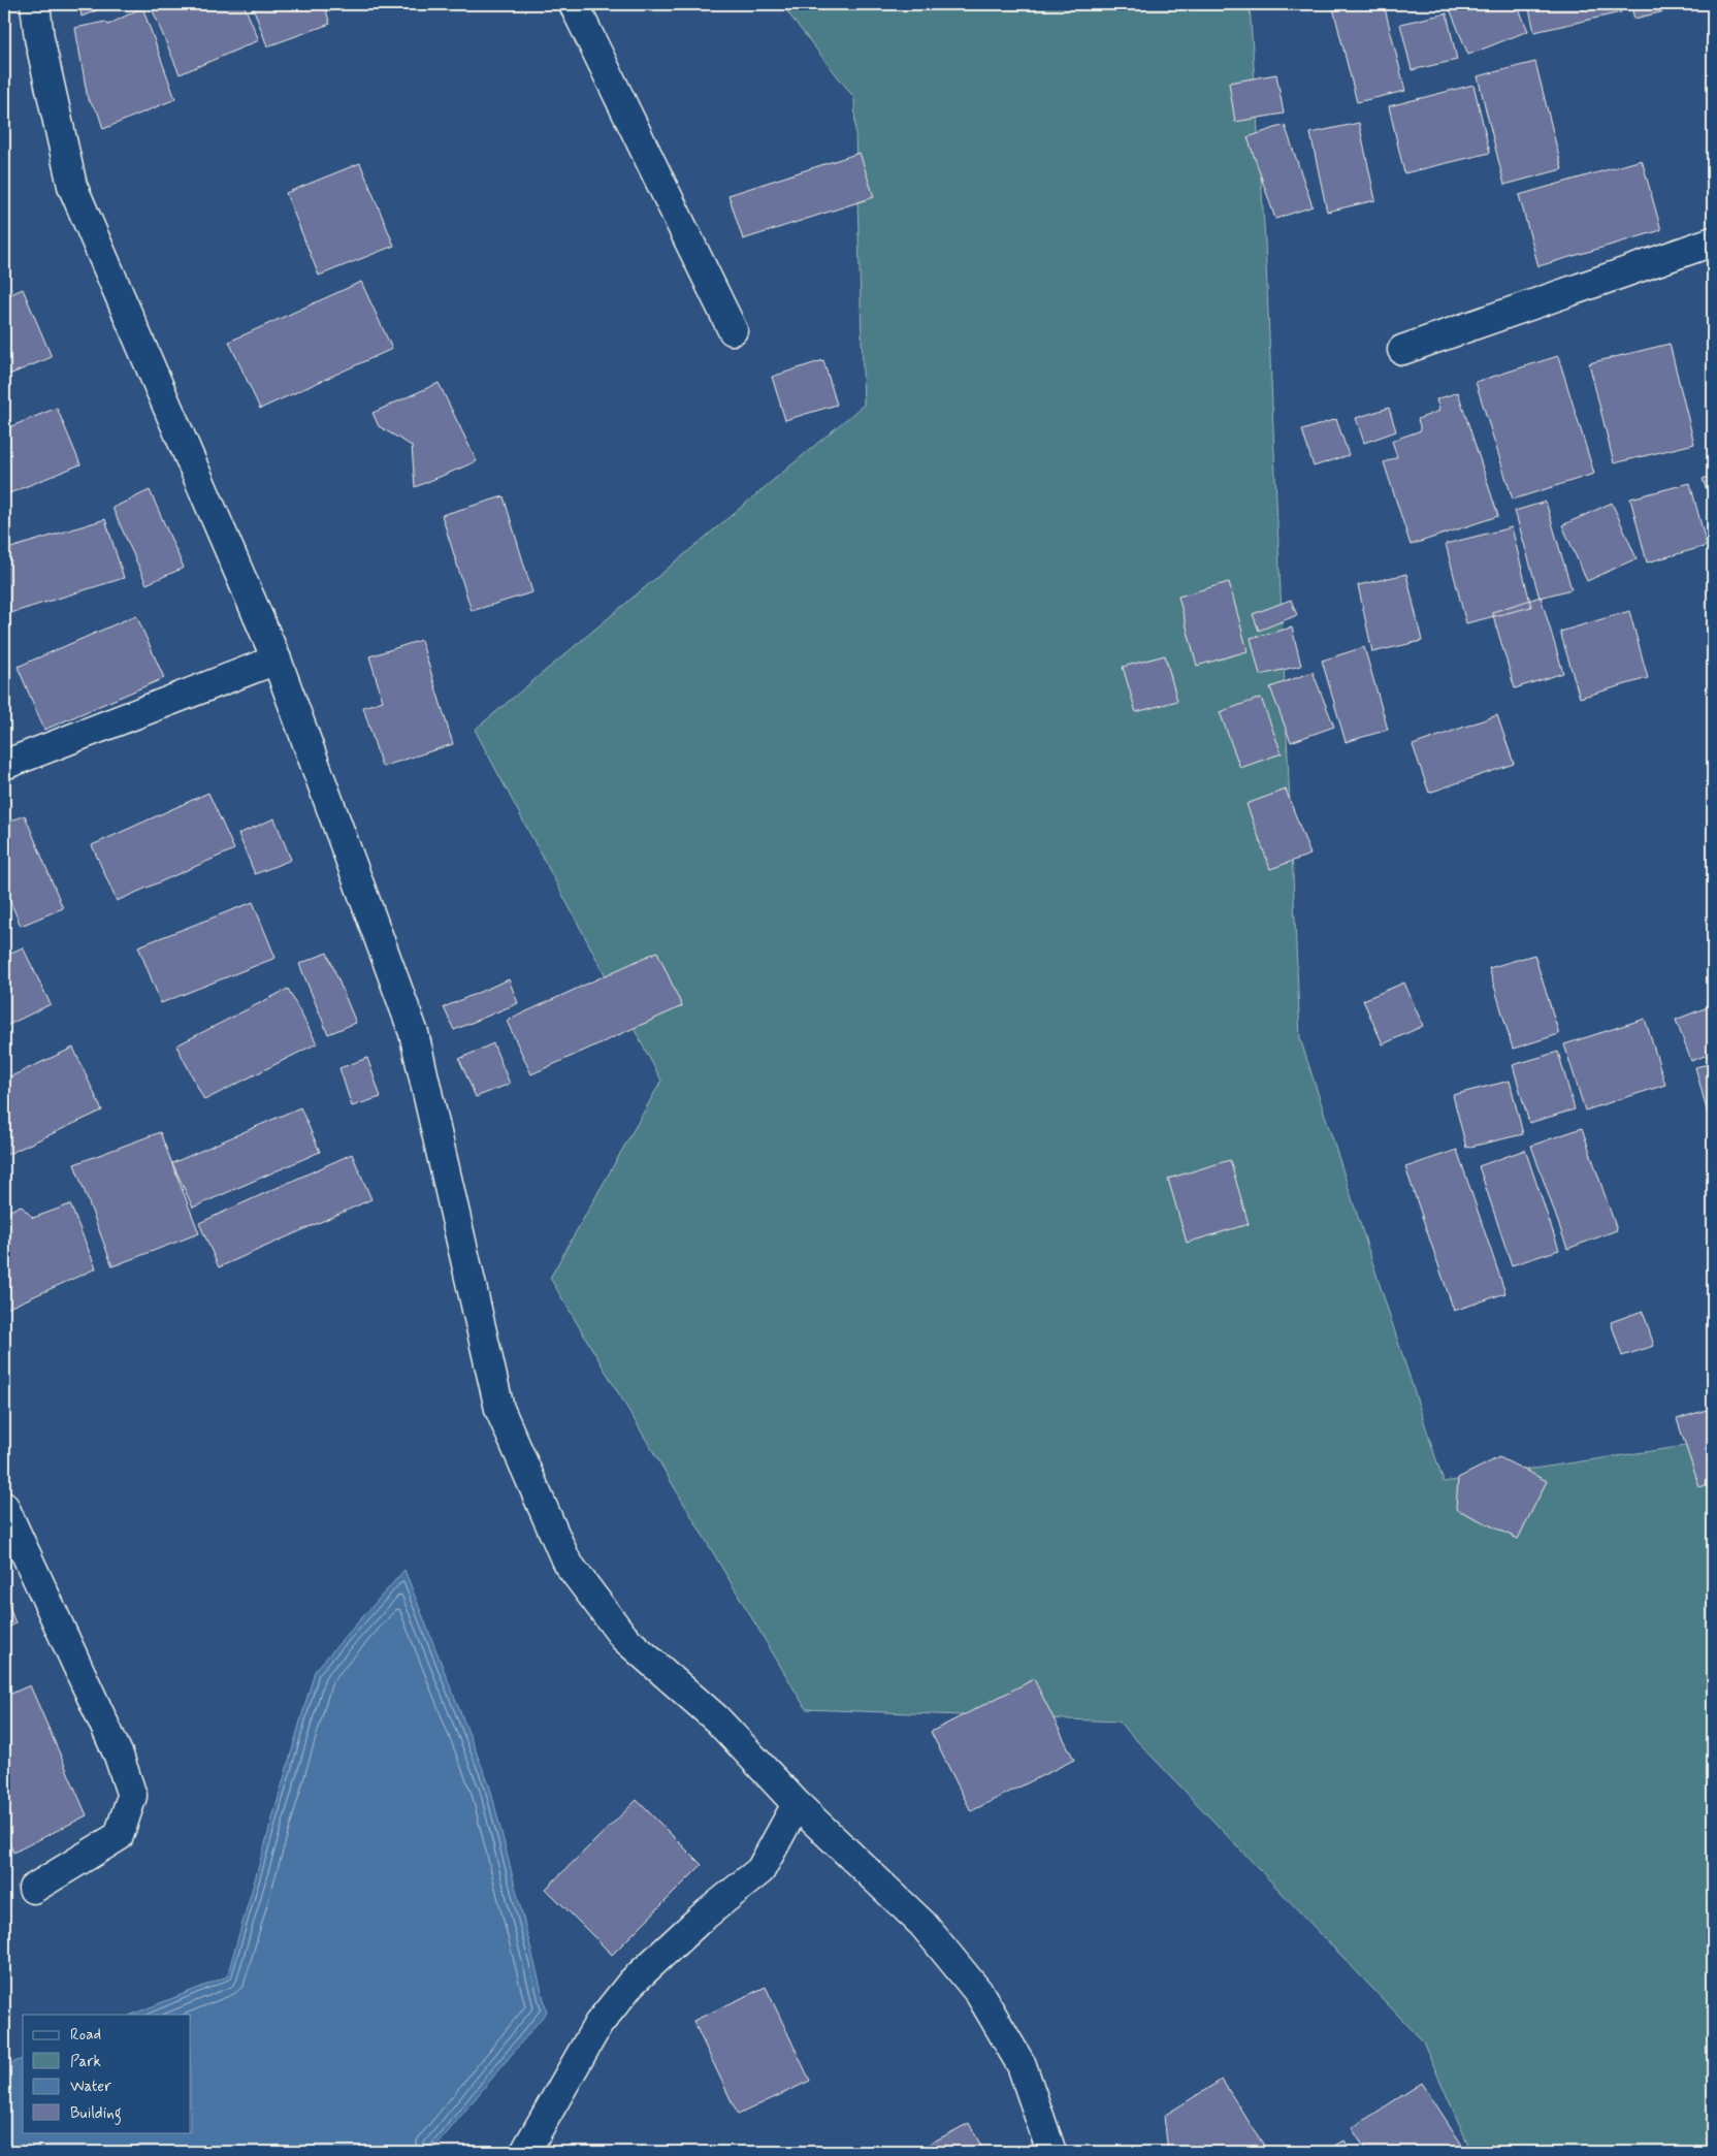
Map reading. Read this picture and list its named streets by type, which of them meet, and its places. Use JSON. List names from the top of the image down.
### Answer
{
  "legend": [
    "Road",
    "Park",
    "Water",
    "Building"
  ]
}
